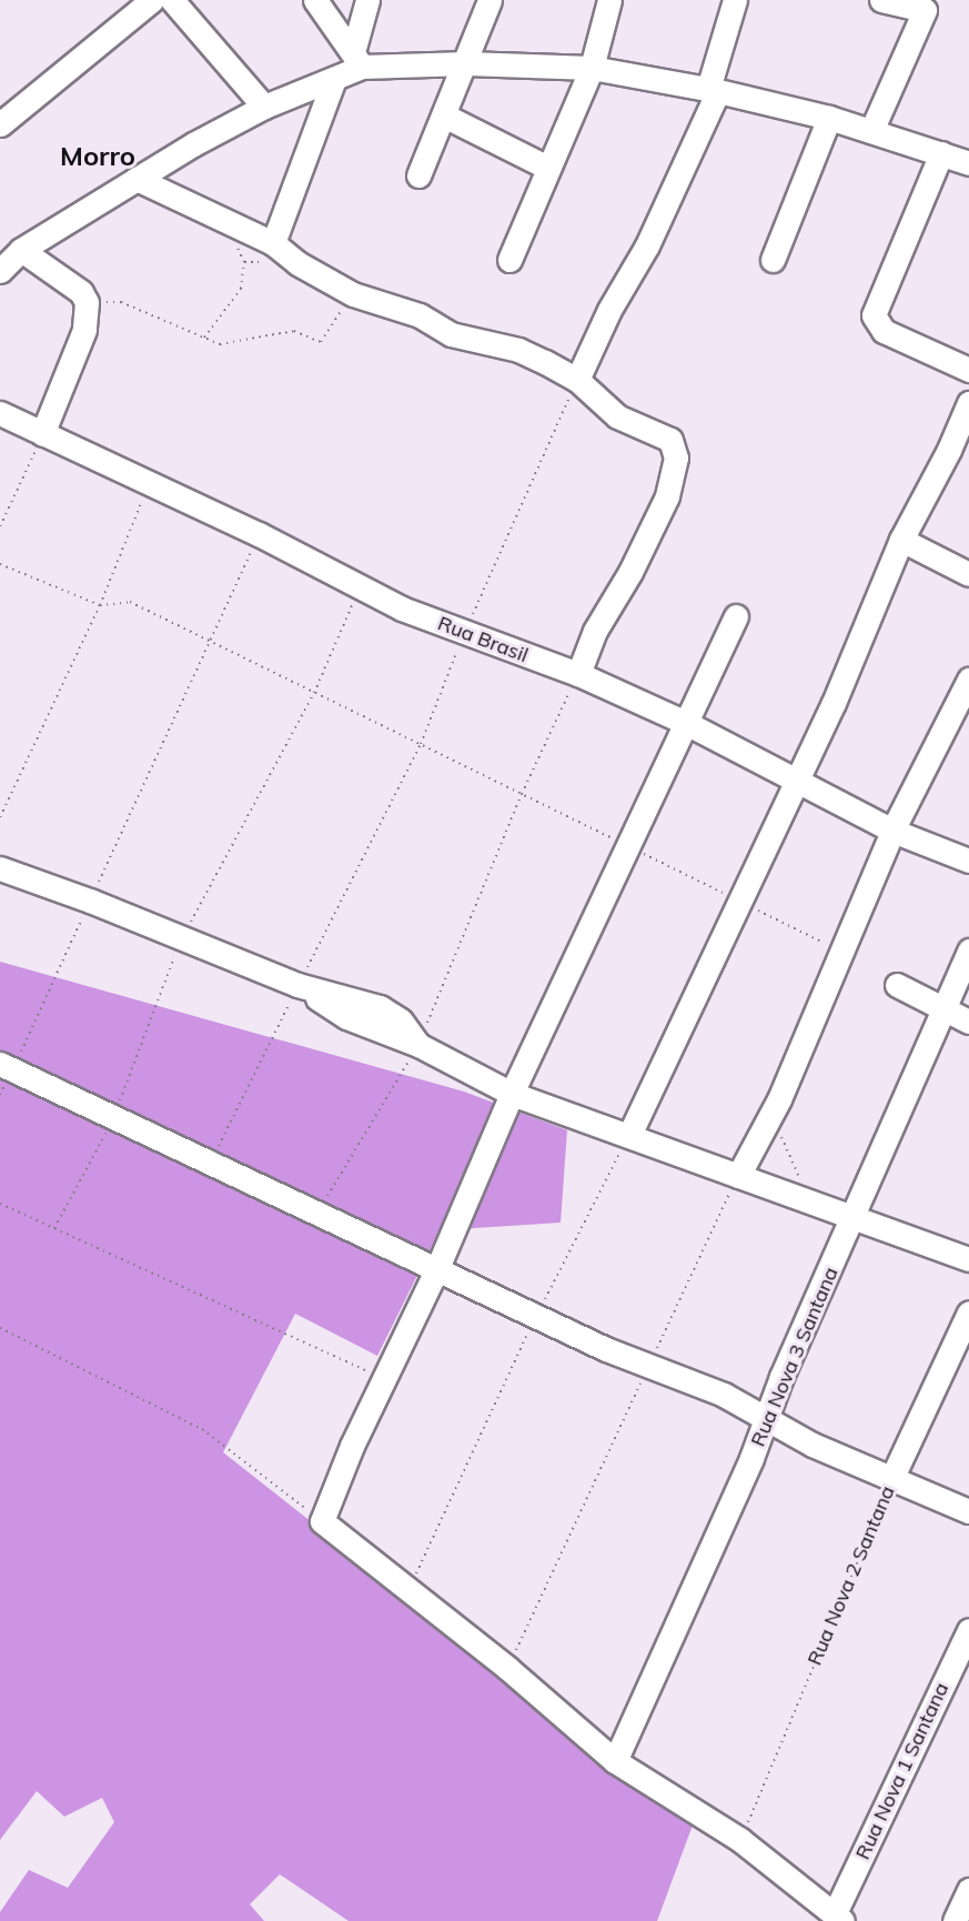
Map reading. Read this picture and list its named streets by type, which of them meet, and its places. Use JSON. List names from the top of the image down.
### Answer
{
  "streets": {
    "street": [
      "Rua Brasil",
      "Rua Nova 3 Santana",
      "Rua Nova 2 Santana",
      "Rua Nova 1 Santana"
    ]
  },
  "districts": ["Morro"]
}
